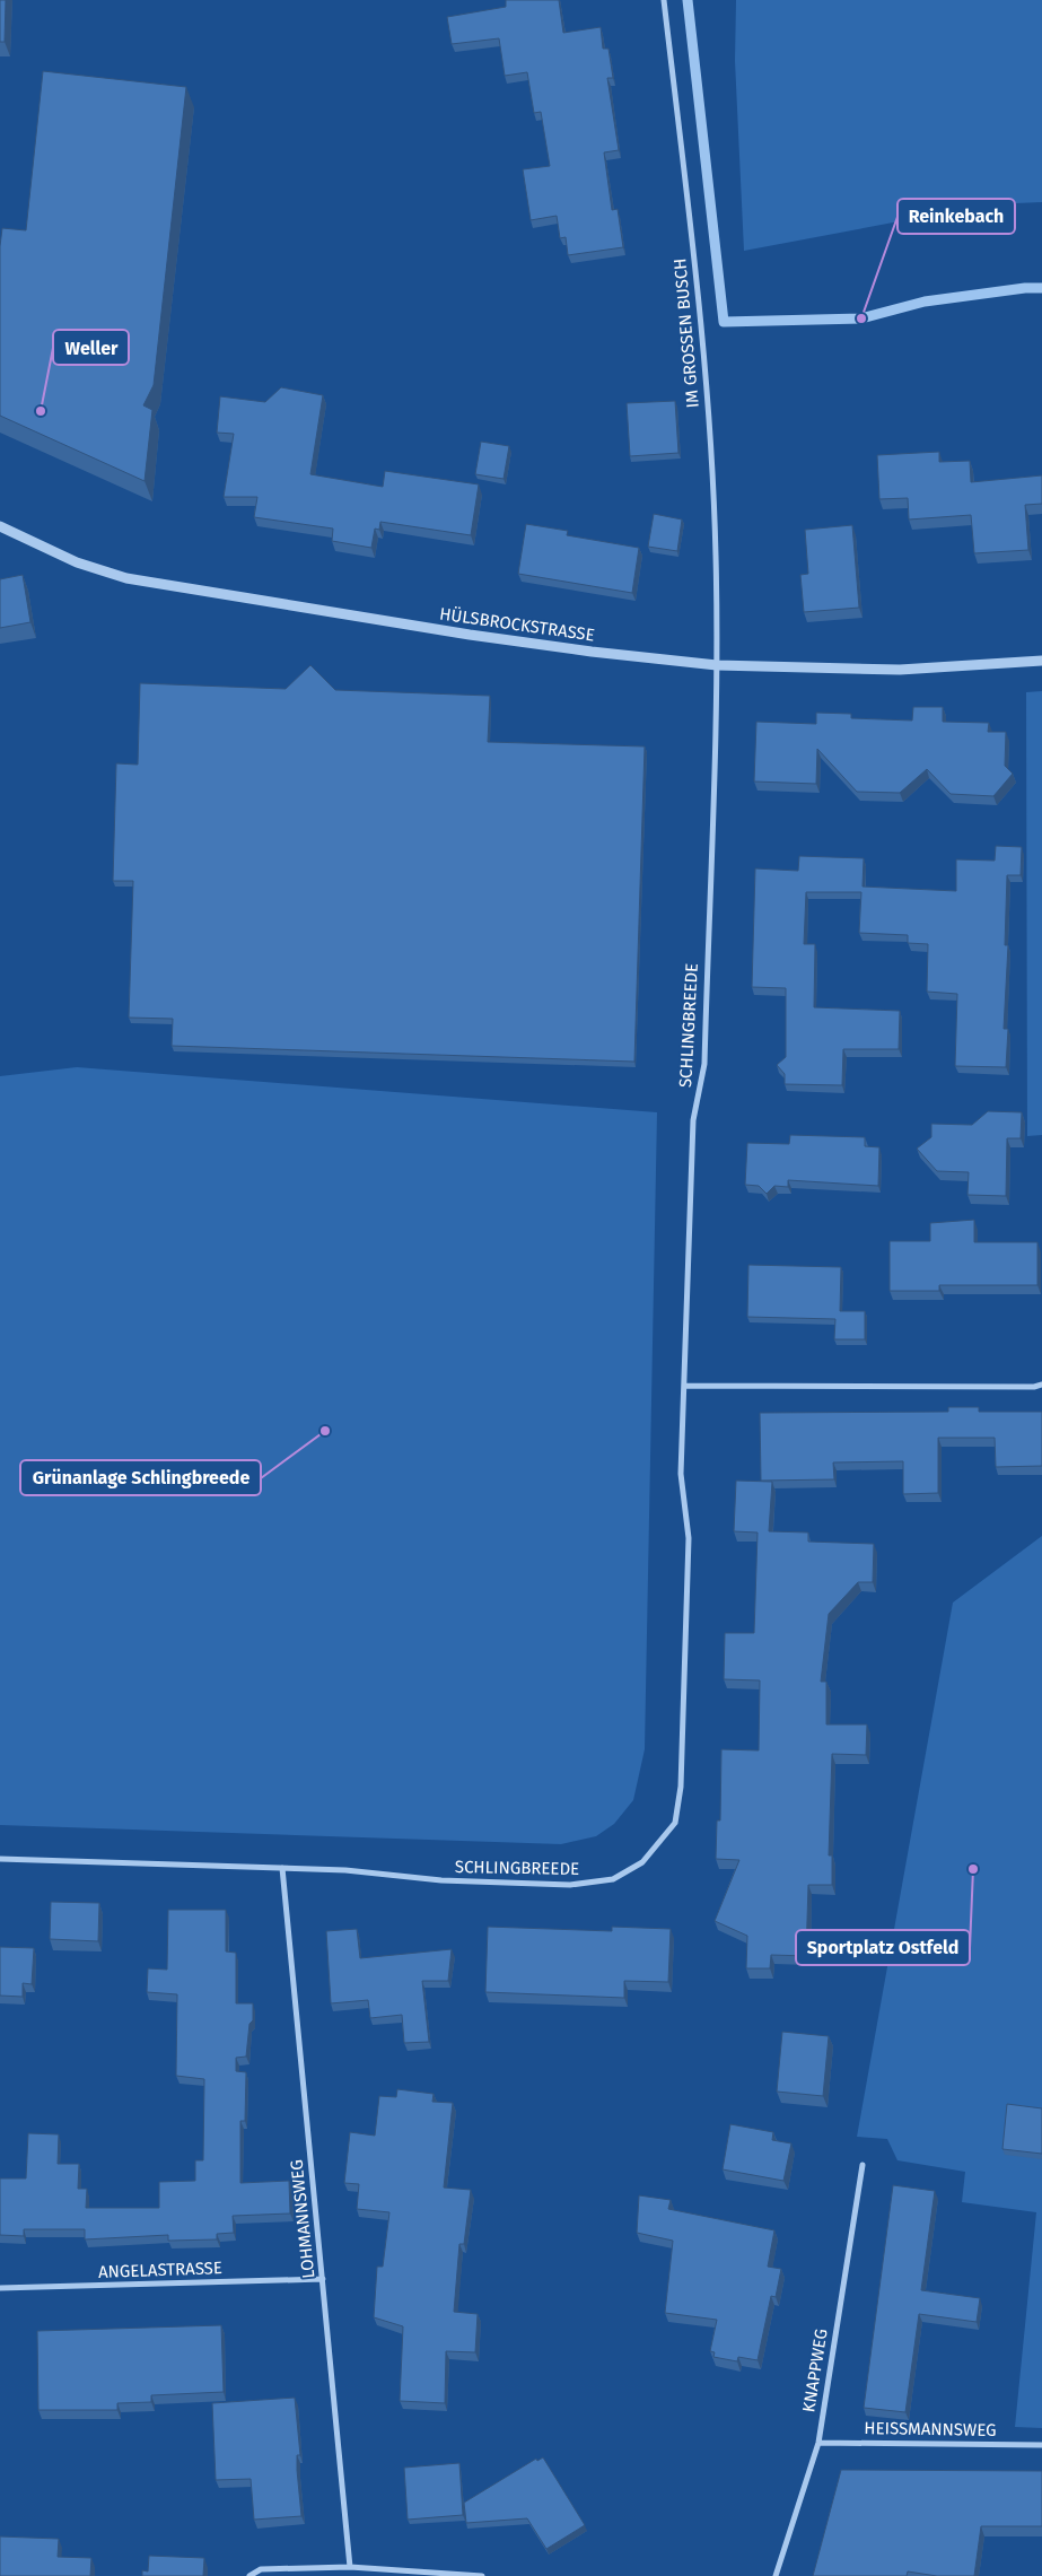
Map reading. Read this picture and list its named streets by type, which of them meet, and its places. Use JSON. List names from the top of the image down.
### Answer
{
  "streets": {
    "street": [
      "IM GROSSEN BUSCH",
      "HÜLSBROCKSTRASSE",
      "SCHLINGBREEDE",
      "LOHMANNSWEG",
      "ANGELASTRASSE",
      "KNAPPWEG",
      "HEISSMANNSWEG"
    ]
  },
  "crossings": [
    ["IM GROSSEN BUSCH", "HÜLSBROCKSTRASSE"],
    ["IM GROSSEN BUSCH", "SCHLINGBREEDE"],
    ["HÜLSBROCKSTRASSE", "SCHLINGBREEDE"],
    ["SCHLINGBREEDE", "LOHMANNSWEG"],
    ["LOHMANNSWEG", "ANGELASTRASSE"],
    ["KNAPPWEG", "HEISSMANNSWEG"]
  ],
  "places": [
    "Reinkebach",
    "Weller",
    "Grünanlage Schlingbreede",
    "Sportplatz Ostfeld"
  ]
}
